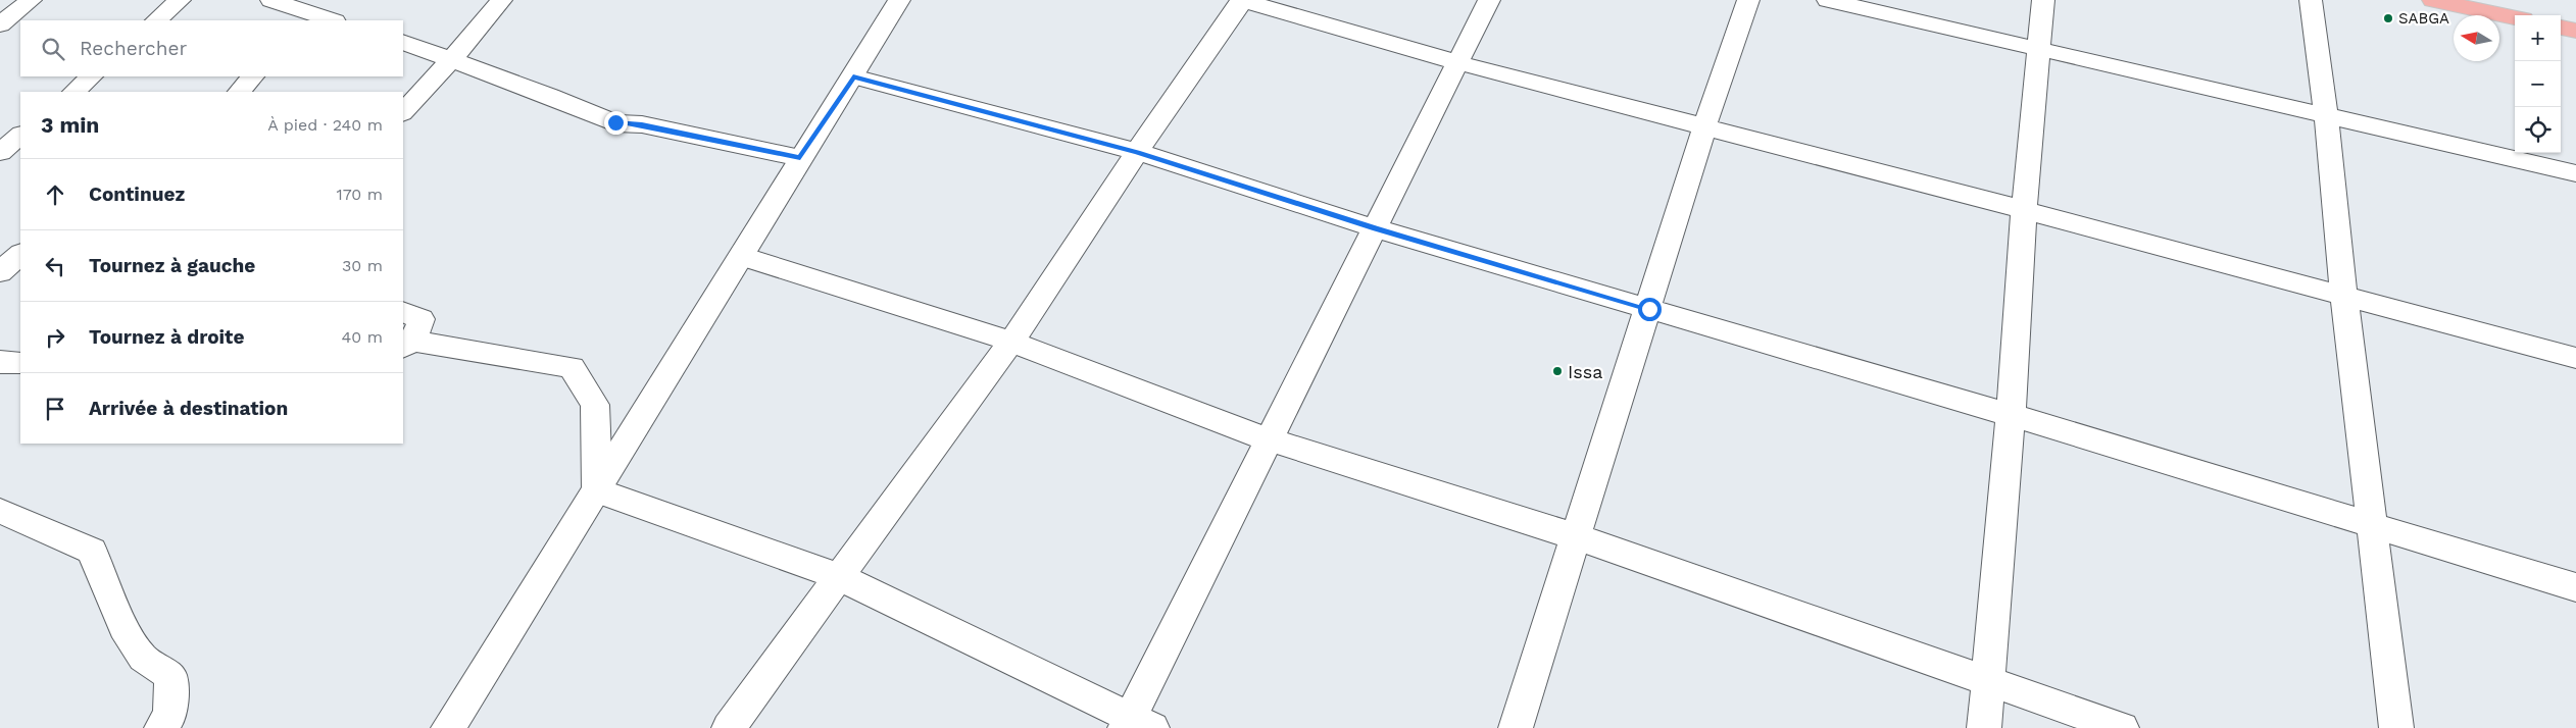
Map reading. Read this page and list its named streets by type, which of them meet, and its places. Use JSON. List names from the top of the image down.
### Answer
{
  "places": ["SABGA", "Issa"],
  "north": "left",
  "page": {
    "map_buttons": ["+", "−"],
    "search": "Rechercher",
    "heading": ["3 min", "À pied · 240 m"],
    "list": [
      ["Continuez", "170 m"],
      ["Tournez à gauche", "30 m"],
      ["Tournez à droite", "40 m"],
      "Arrivée à destination"
    ]
  }
}
